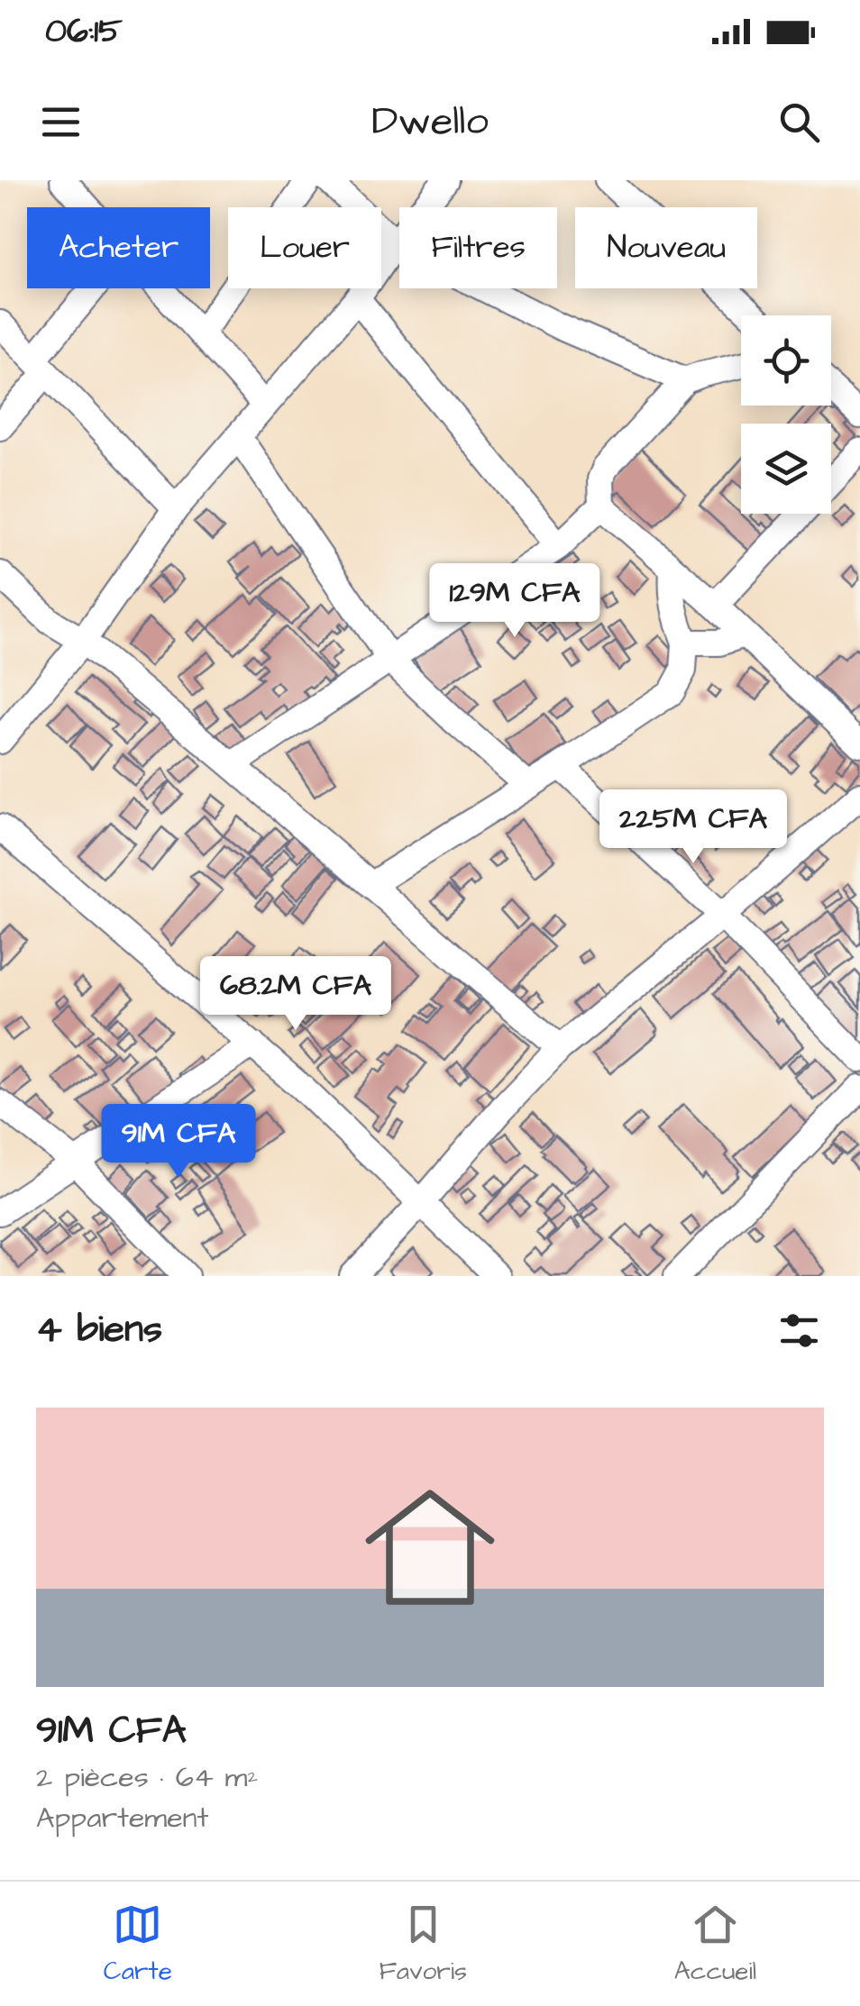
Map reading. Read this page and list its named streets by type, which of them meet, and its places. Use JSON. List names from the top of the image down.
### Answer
{
  "page": {
    "status": "06:15",
    "header": "Dwello",
    "chip": [
      "Acheter",
      "Louer",
      "Filtres",
      "Nouveau"
    ],
    "price": [
      "129M CFA",
      "225M CFA",
      "68.2M CFA",
      "91M CFA"
    ],
    "heading": "4 biens",
    "list": [
      {
        "name": "91M CFA",
        "note": "2 pièces · 64 m² · Appartement"
      }
    ],
    "tabs": ["Carte", "Favoris", "Accueil"]
  }
}
